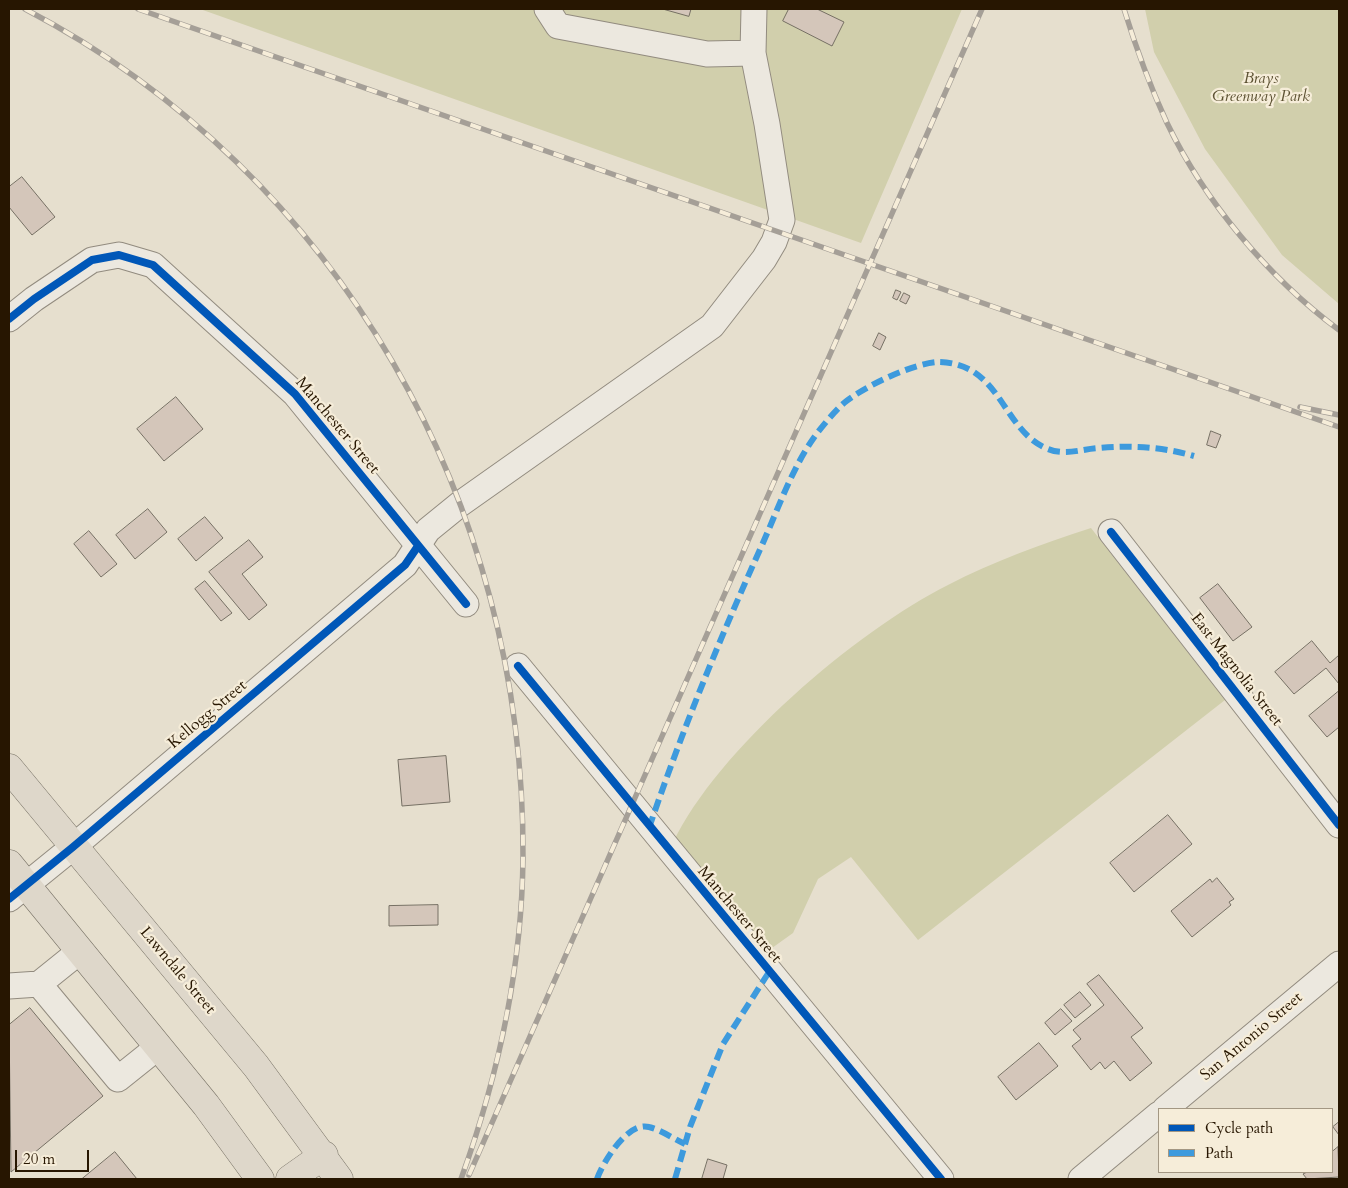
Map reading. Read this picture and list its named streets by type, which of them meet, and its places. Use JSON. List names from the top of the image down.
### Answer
{
  "streets": {
    "main road": ["Lawndale Street"],
    "street": [
      "Manchester Street",
      "East Magnolia Street",
      "Kellogg Street",
      "San Antonio Street"
    ]
  },
  "crossings": [
    ["Manchester Street", "Kellogg Street"],
    ["Kellogg Street", "Lawndale Street"]
  ],
  "parks": ["Brays Greenway Park"],
  "legend": ["Cycle path", "Path"],
  "scale_bar": "20 m"
}
